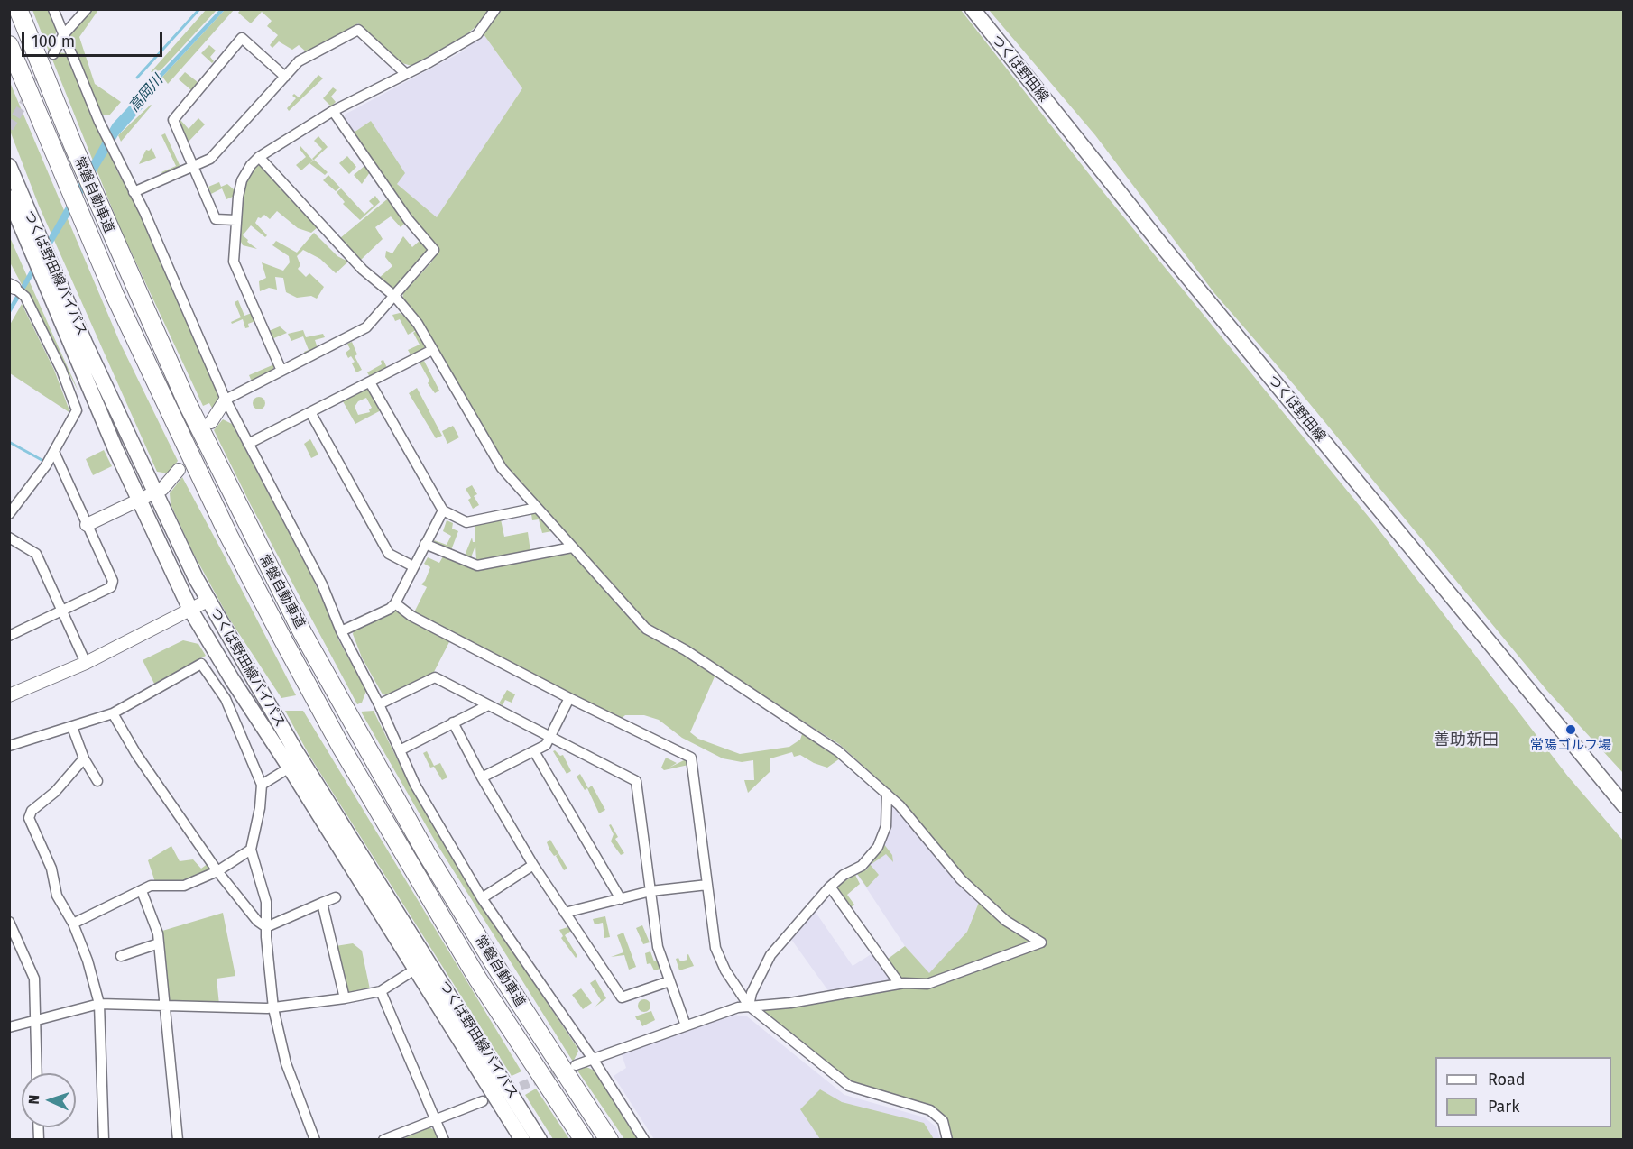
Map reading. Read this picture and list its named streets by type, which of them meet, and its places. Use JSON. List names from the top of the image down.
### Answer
{
  "streets": {
    "highway": ["常磐自動車道"],
    "main road": ["つくば野田線", "つくば野田線バイパス"]
  },
  "districts": ["善助新田"],
  "water": ["高岡川"],
  "places": ["常陽ゴルフ場"],
  "legend": ["Road", "Park"],
  "scale_bar": "100 m",
  "north": "left"
}
